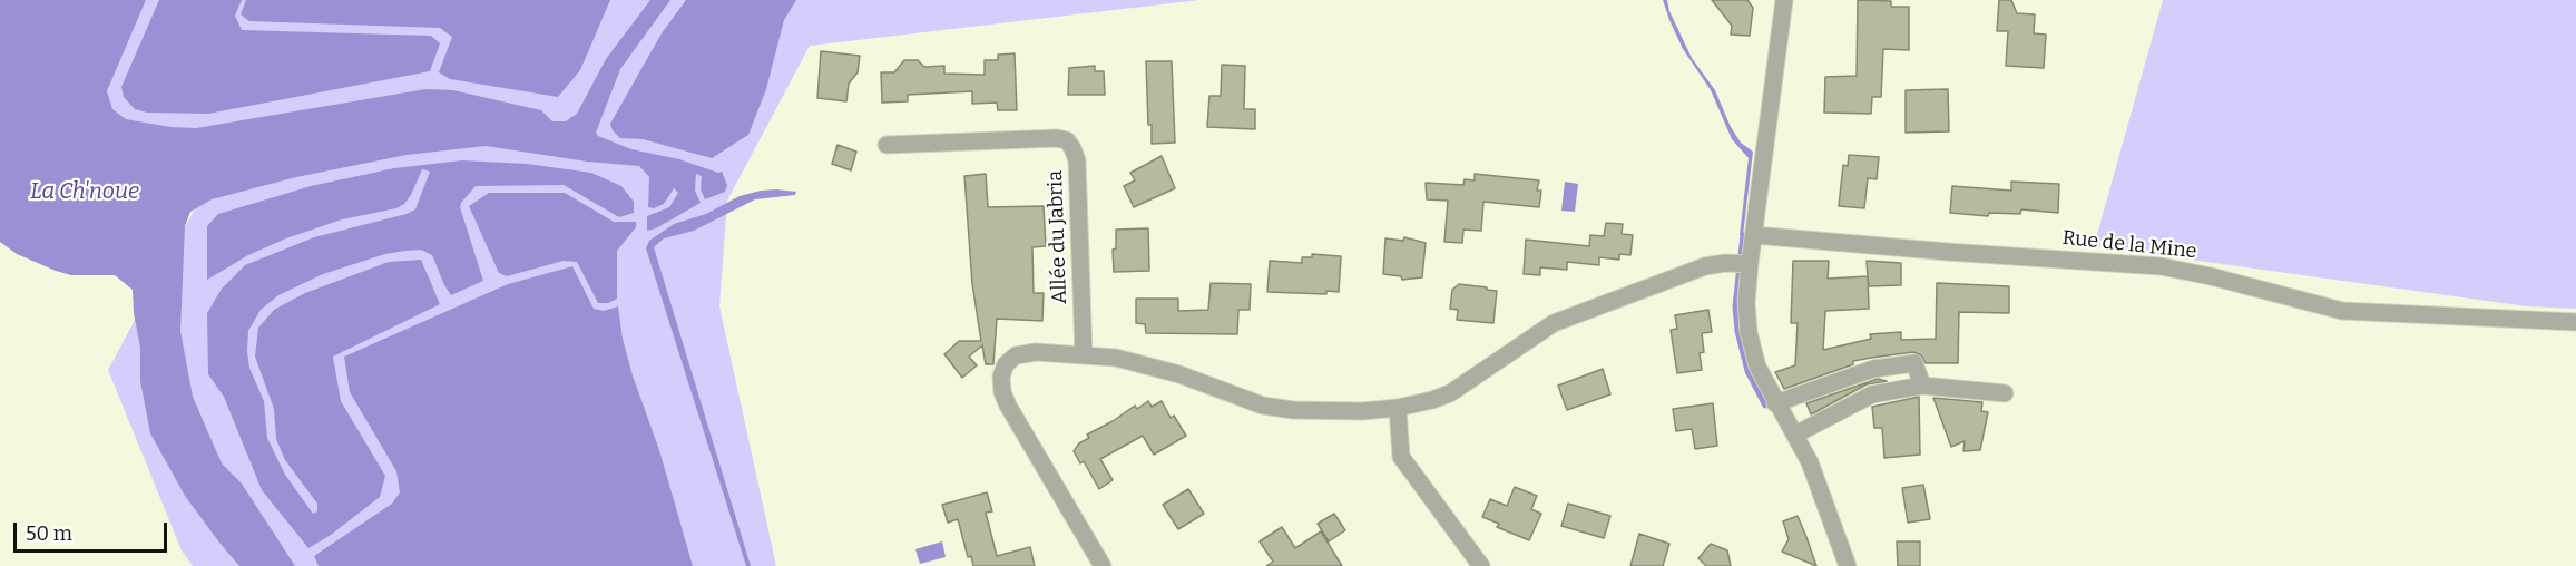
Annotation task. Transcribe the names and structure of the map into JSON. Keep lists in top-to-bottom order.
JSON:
{
  "streets": {
    "street": ["Allée du Jabria", "Rue de la Mine"]
  },
  "water": ["La Ch'noue"],
  "scale_bar": "50 m"
}
